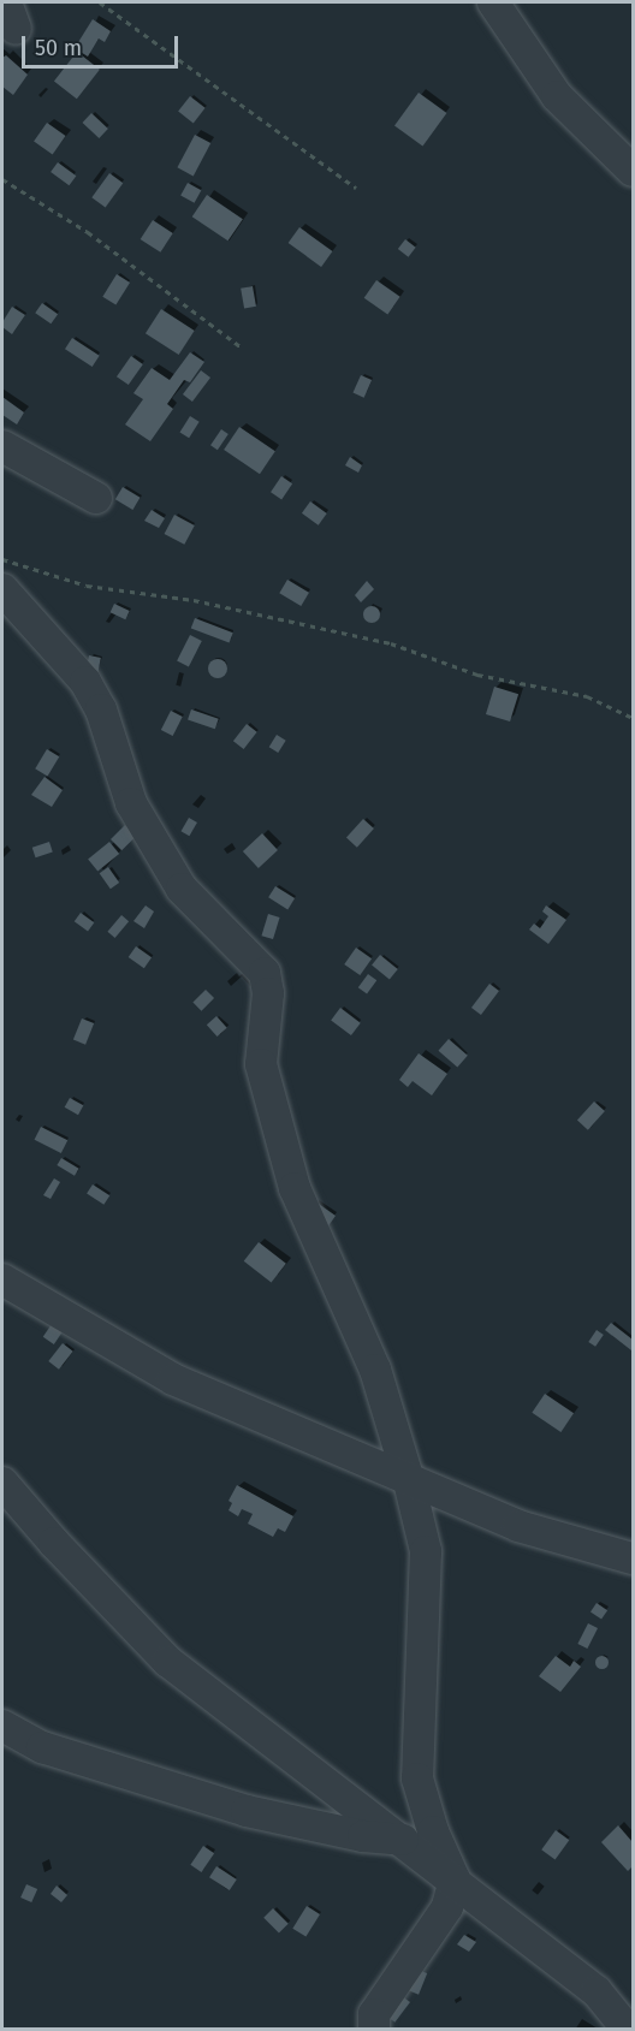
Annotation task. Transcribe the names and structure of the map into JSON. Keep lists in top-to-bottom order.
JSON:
{
  "scale_bar": "50 m"
}
